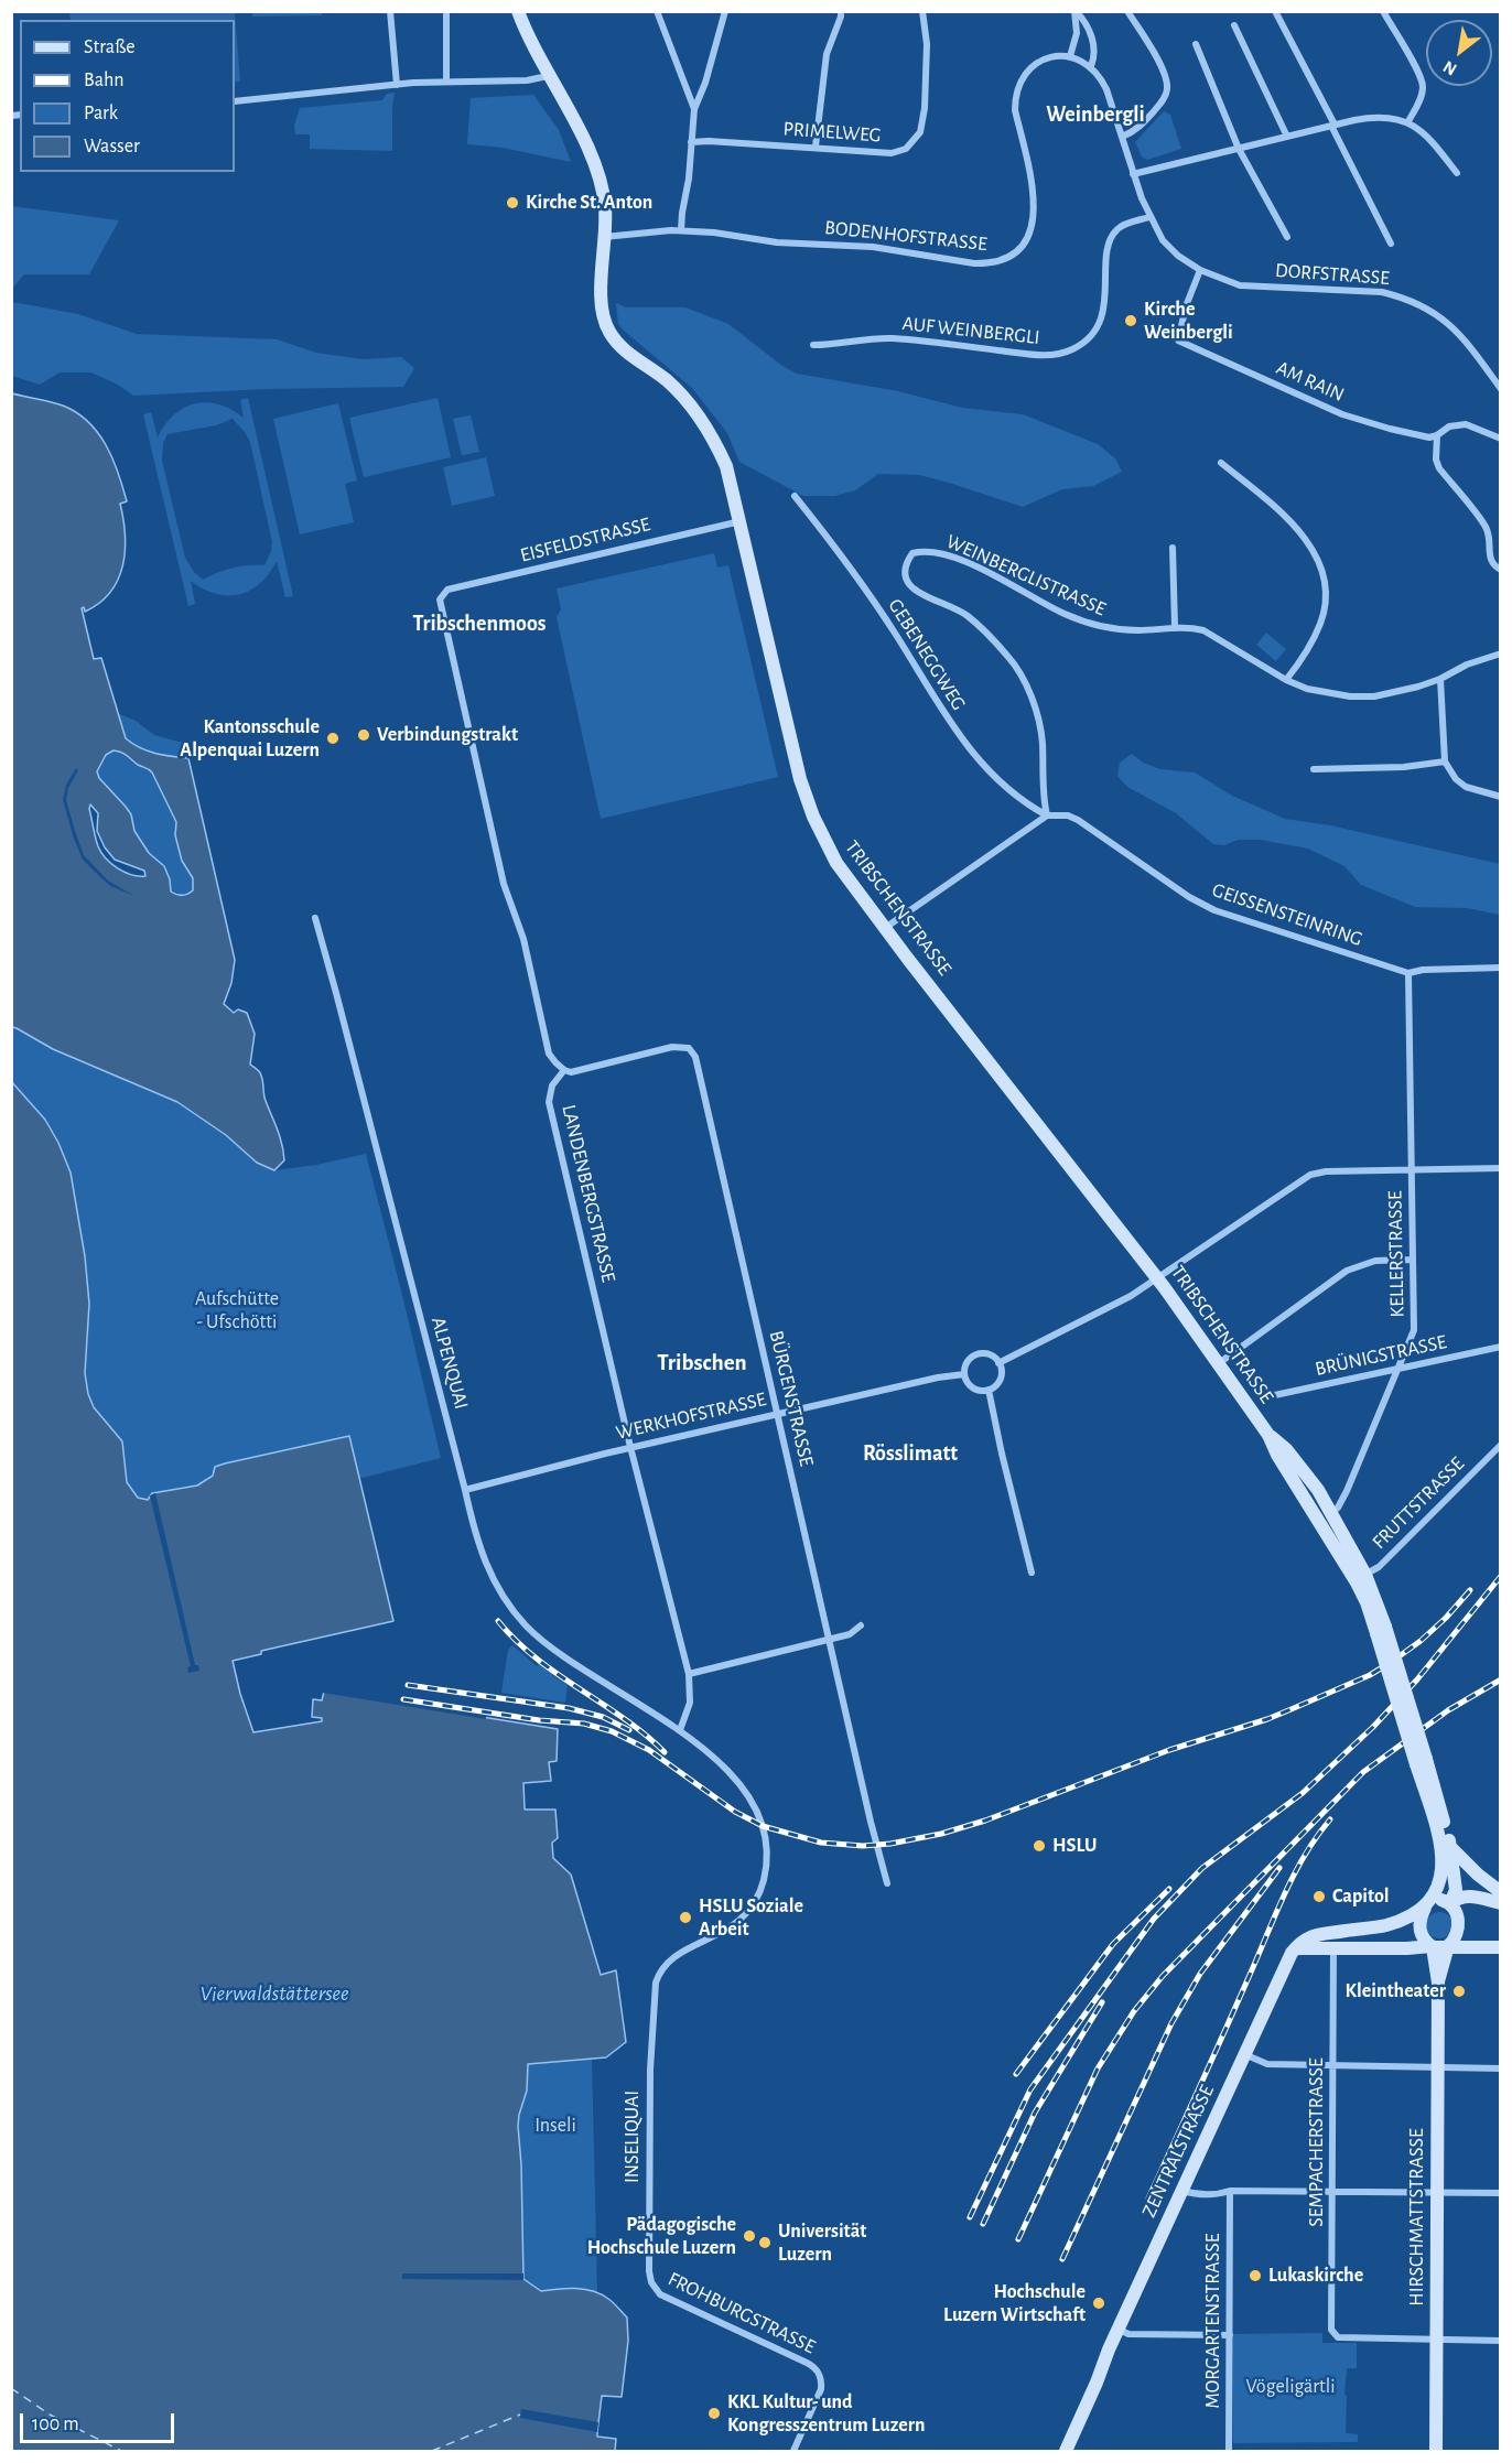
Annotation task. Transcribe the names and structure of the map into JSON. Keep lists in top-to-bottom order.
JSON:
{
  "streets": {
    "street": [
      "PRIMELWEG",
      "BODENHOFSTRASSE",
      "DORFSTRASSE",
      "AUF WEINBERGLI",
      "AM RAIN",
      "EISFELDSTRASSE",
      "WEINBERGLISTRASSE",
      "GEBENEGGWEG",
      "TRIBSCHENSTRASSE",
      "GEISSENSTEINRING",
      "LANDENBERGSTRASSE",
      "KELLERSTRASSE",
      "BRÜNIGSTRASSE",
      "ALPENQUAI",
      "BÜRGENSTRASSE",
      "WERKHOFSTRASSE",
      "FRUTTSTRASSE",
      "INSELIQUAI",
      "SEMPACHERSTRASSE",
      "ZENTRALSTRASSE",
      "HIRSCHMATTSTRASSE",
      "FROHBURGSTRASSE",
      "MORGARTENSTRASSE"
    ]
  },
  "crossings": [
    ["BODENHOFSTRASSE", "TRIBSCHENSTRASSE"],
    ["DORFSTRASSE", "AUF WEINBERGLI"],
    ["DORFSTRASSE", "AM RAIN"],
    ["EISFELDSTRASSE", "TRIBSCHENSTRASSE"],
    ["EISFELDSTRASSE", "LANDENBERGSTRASSE"],
    ["EISFELDSTRASSE", "BÜRGENSTRASSE"],
    ["WEINBERGLISTRASSE", "GEBENEGGWEG"],
    ["WEINBERGLISTRASSE", "GEISSENSTEINRING"],
    ["GEBENEGGWEG", "GEISSENSTEINRING"],
    ["TRIBSCHENSTRASSE", "KELLERSTRASSE"],
    ["TRIBSCHENSTRASSE", "FRUTTSTRASSE"],
    ["GEISSENSTEINRING", "KELLERSTRASSE"],
    ["LANDENBERGSTRASSE", "ALPENQUAI"],
    ["LANDENBERGSTRASSE", "BÜRGENSTRASSE"],
    ["LANDENBERGSTRASSE", "WERKHOFSTRASSE"],
    ["KELLERSTRASSE", "BRÜNIGSTRASSE"],
    ["ALPENQUAI", "WERKHOFSTRASSE"],
    ["ALPENQUAI", "INSELIQUAI"],
    ["BÜRGENSTRASSE", "WERKHOFSTRASSE"],
    ["INSELIQUAI", "FROHBURGSTRASSE"],
    ["SEMPACHERSTRASSE", "HIRSCHMATTSTRASSE"]
  ],
  "districts": [
    "Weinbergli",
    "Tribschenmoos",
    "Tribschen",
    "Rösslimatt"
  ],
  "water": ["Vierwaldstättersee"],
  "parks": ["Aufschütte - Ufschötti", "Inseli", "Vögeligärtli"],
  "places": [
    "Kirche St. Anton",
    "Kirche Weinbergli",
    "Verbindungstrakt",
    "Kantonsschule Alpenquai Luzern",
    "HSLU",
    "Capitol",
    "HSLU Soziale Arbeit",
    "Kleintheater",
    "Pädagogische Hochschule Luzern",
    "Universität Luzern",
    "Lukaskirche",
    "Hochschule Luzern Wirtschaft",
    "KKL Kultur- und Kongresszentrum Luzern"
  ],
  "legend": [
    "Straße",
    "Bahn",
    "Park",
    "Wasser"
  ],
  "scale_bar": "100 m",
  "north": "bottom left"
}
